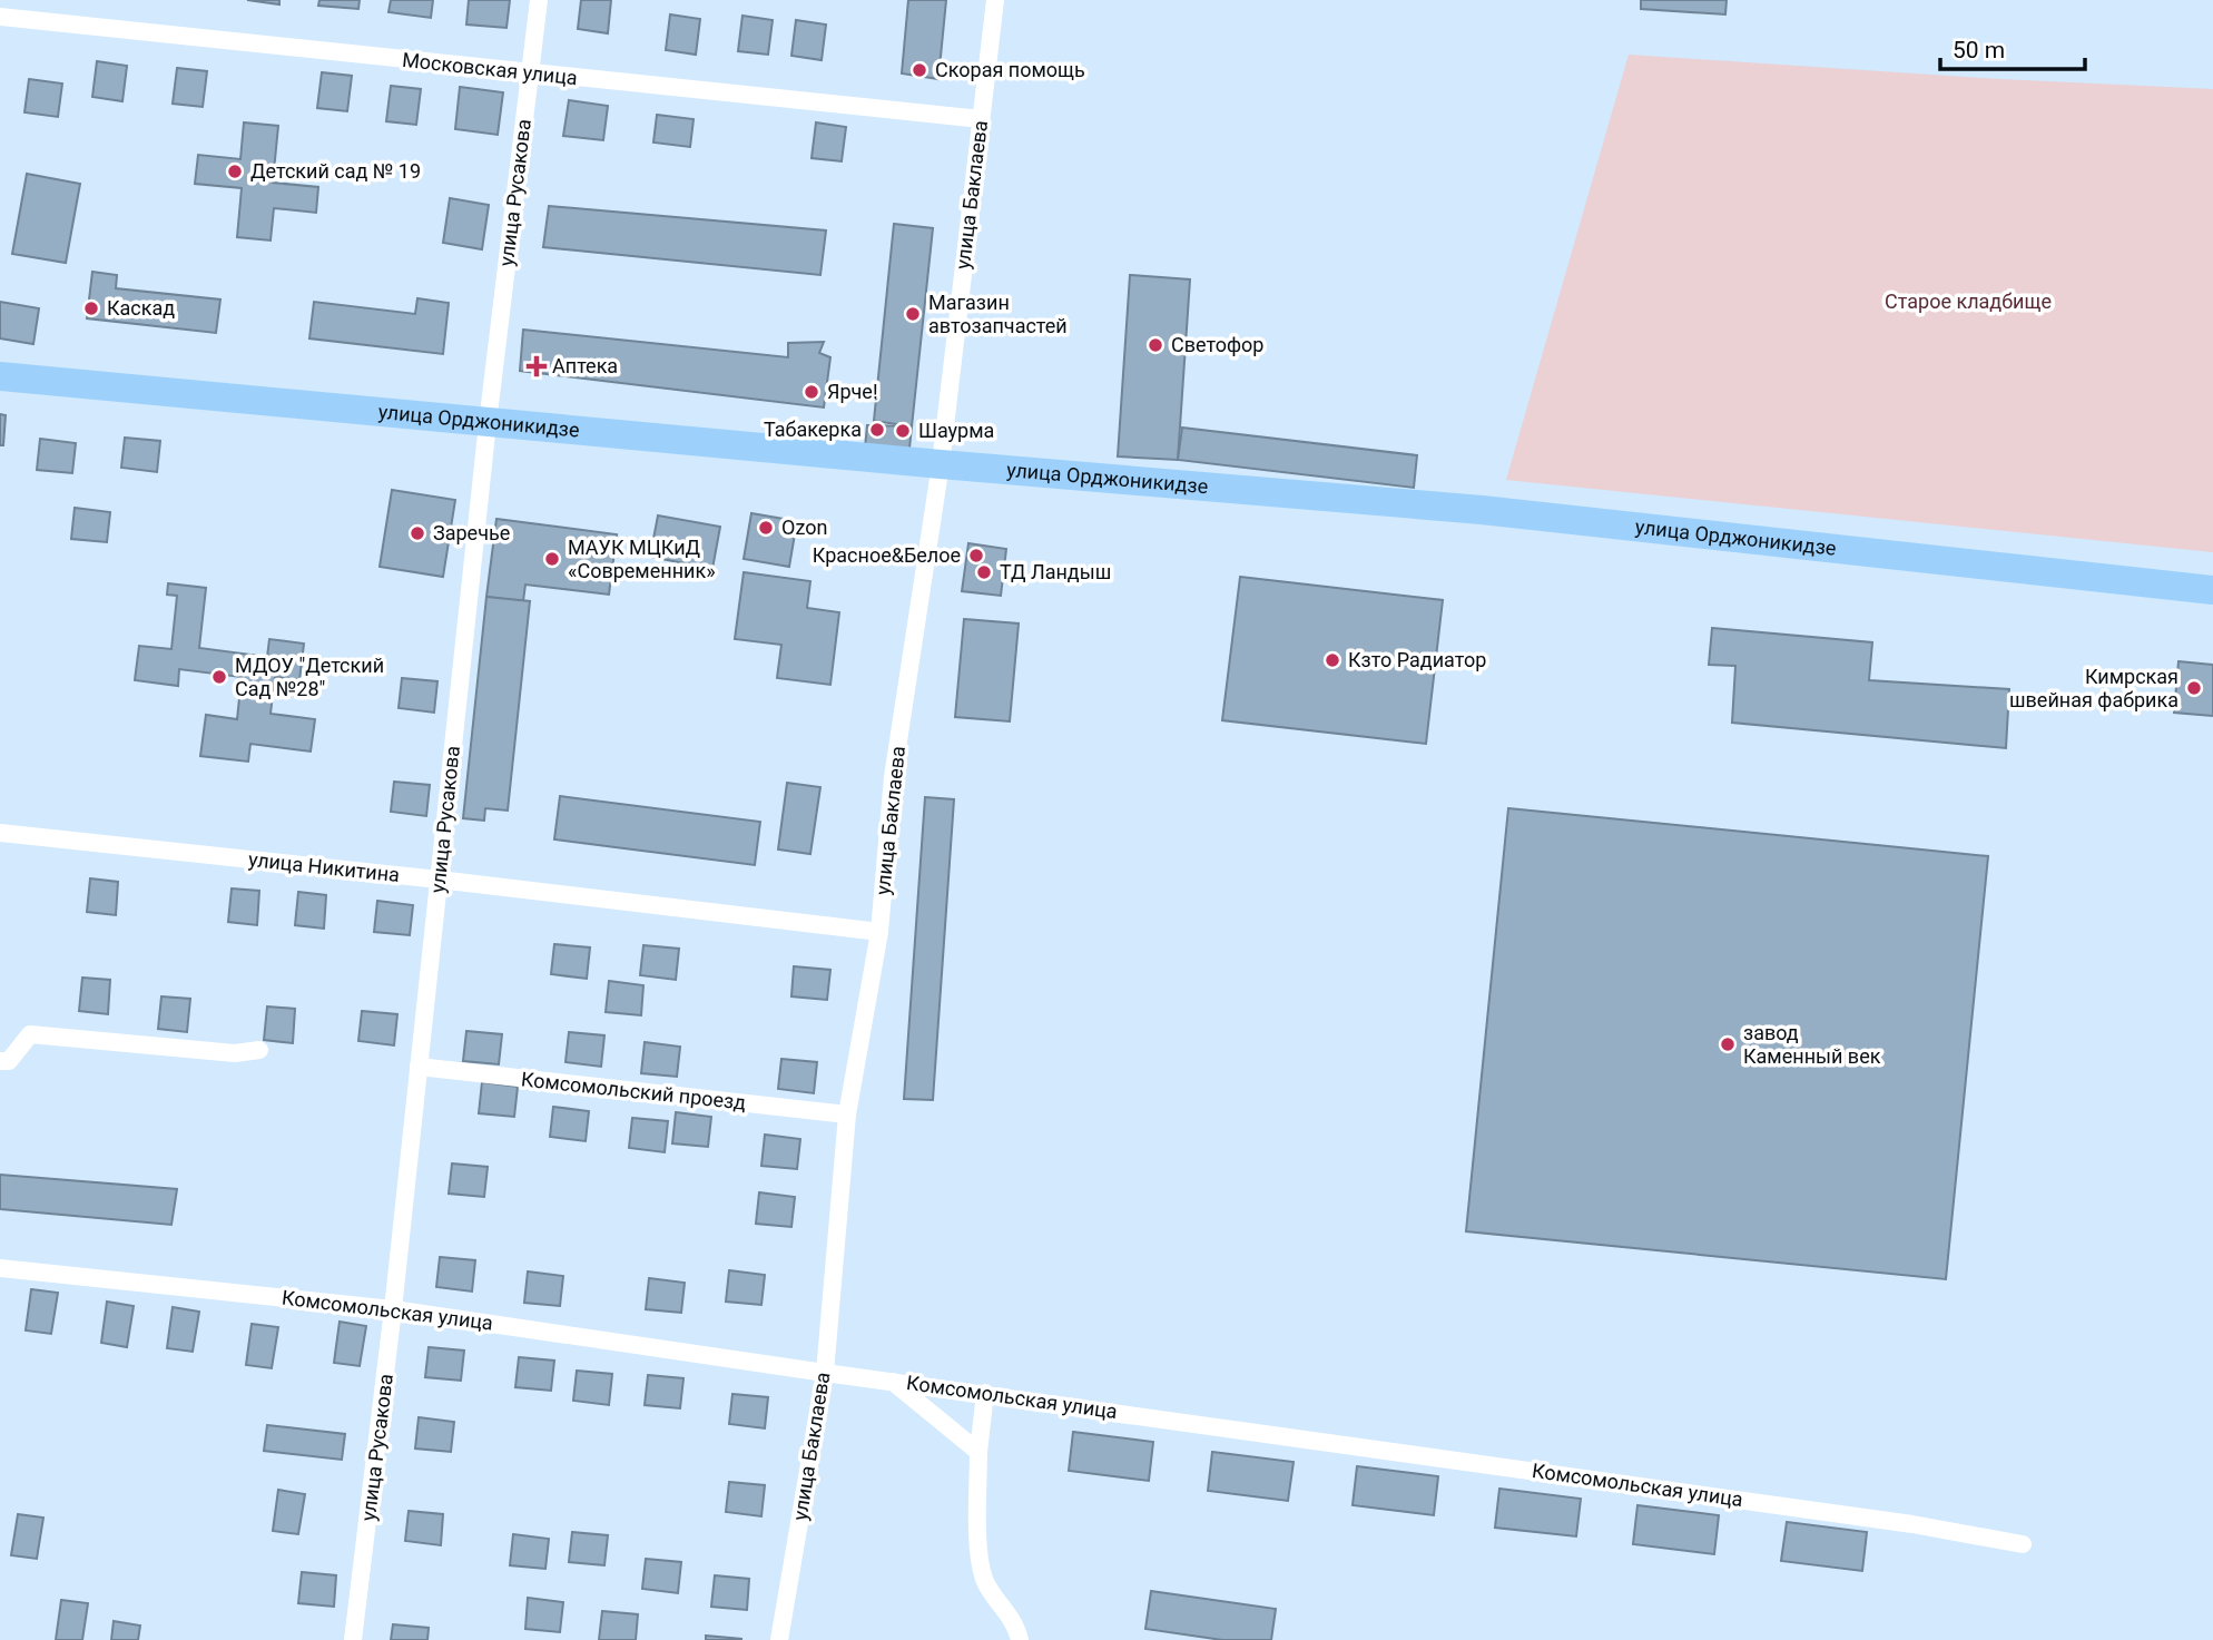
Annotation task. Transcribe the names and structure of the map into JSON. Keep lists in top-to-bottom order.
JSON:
{
  "streets": {
    "main road": ["улица Орджоникидзе"],
    "street": [
      "Московская улица",
      "улица Русакова",
      "улица Баклаева",
      "улица Никитина",
      "Комсомольский проезд",
      "Комсомольская улица"
    ]
  },
  "crossings": [
    ["Московская улица", "улица Русакова"],
    ["Московская улица", "улица Баклаева"],
    ["улица Русакова", "улица Орджоникидзе"],
    ["улица Русакова", "улица Никитина"],
    ["улица Русакова", "Комсомольский проезд"],
    ["улица Русакова", "Комсомольская улица"],
    ["улица Баклаева", "улица Орджоникидзе"],
    ["улица Баклаева", "улица Никитина"],
    ["улица Баклаева", "Комсомольский проезд"],
    ["улица Баклаева", "Комсомольская улица"]
  ],
  "parks": ["Старое кладбище"],
  "places": {
    "other": [
      "Скорая помощь",
      "Детский сад № 19",
      "Каскад",
      "Магазин автозапчастей",
      "Светофор",
      "Ярче!",
      "Табакерка",
      "Шаурма",
      "Ozon",
      "Заречье",
      "Красное&Белое",
      "МАУК МЦКиД «Современник»",
      "ТД Ландыш",
      "Кзто Радиатор",
      "МДОУ \"Детский Сад №28\"",
      "Кимрская швейная фабрика",
      "завод Каменный век"
    ],
    "health": ["Аптека"]
  },
  "scale_bar": "50 m"
}
